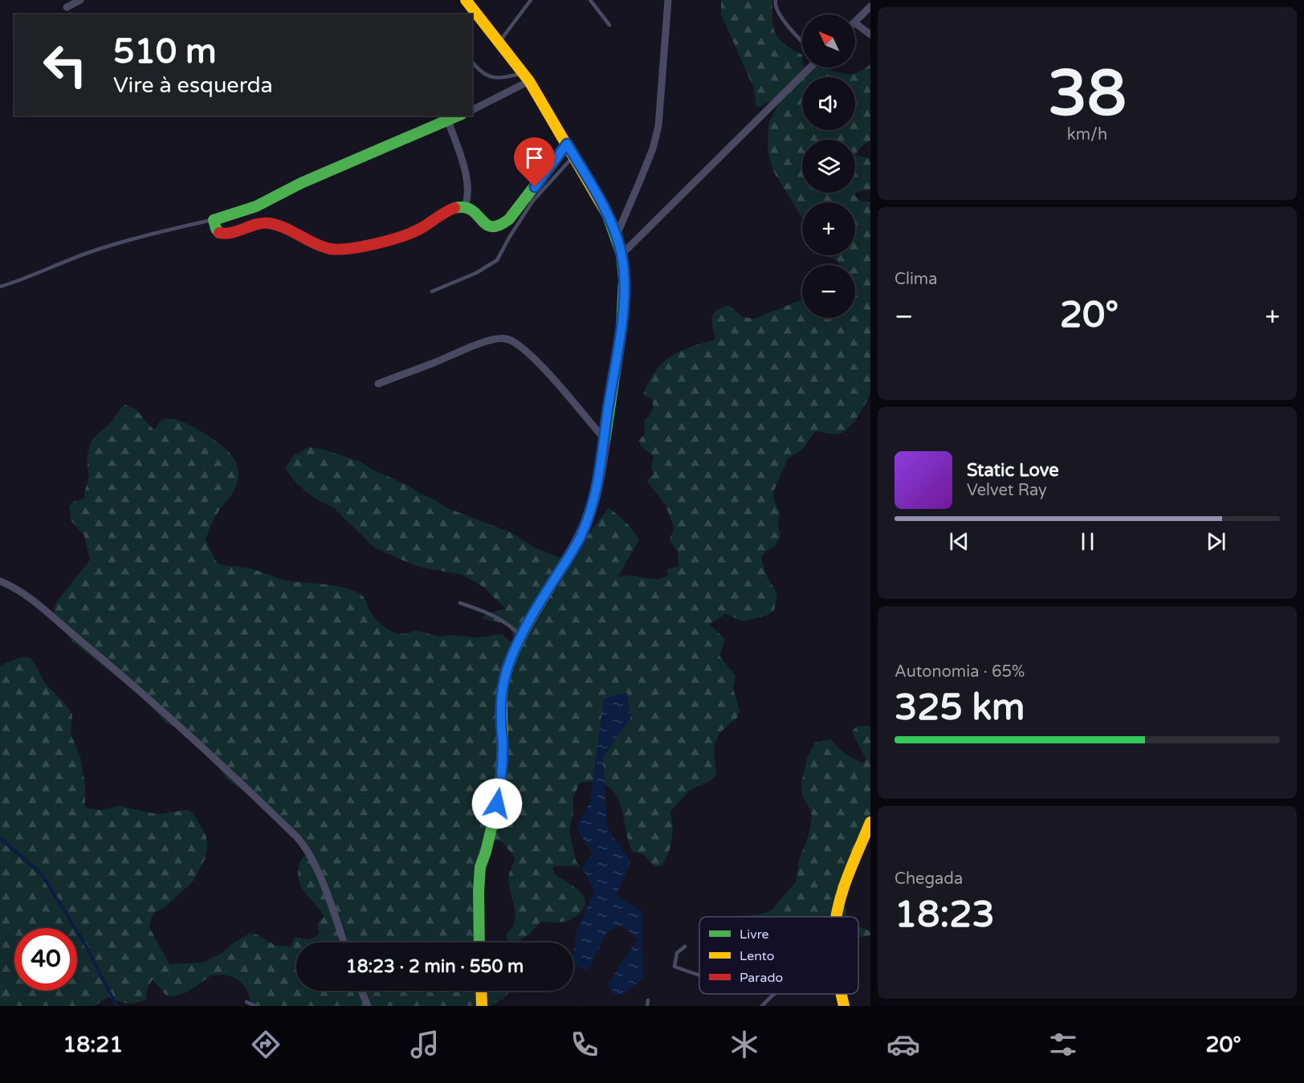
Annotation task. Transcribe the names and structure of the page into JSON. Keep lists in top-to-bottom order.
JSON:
{
  "legend": ["Livre", "Lento", "Parado"],
  "north": "top left",
  "page": {
    "tile": [
      ["38", "km/h"],
      "Clima",
      ["Autonomia · 65%", "325 km"],
      ["Chegada", "18:23"]
    ],
    "map_buttons": ["+", "−"],
    "turn": ["510 m", "Vire à esquerda"],
    "heat": ["−", "20°", "+"],
    "song": ["Static Love", "Velvet Ray"],
    "limit": "40",
    "trip": "18:23 · 2 min · 550 m",
    "tabs": ["18:21", "20°"]
  }
}
